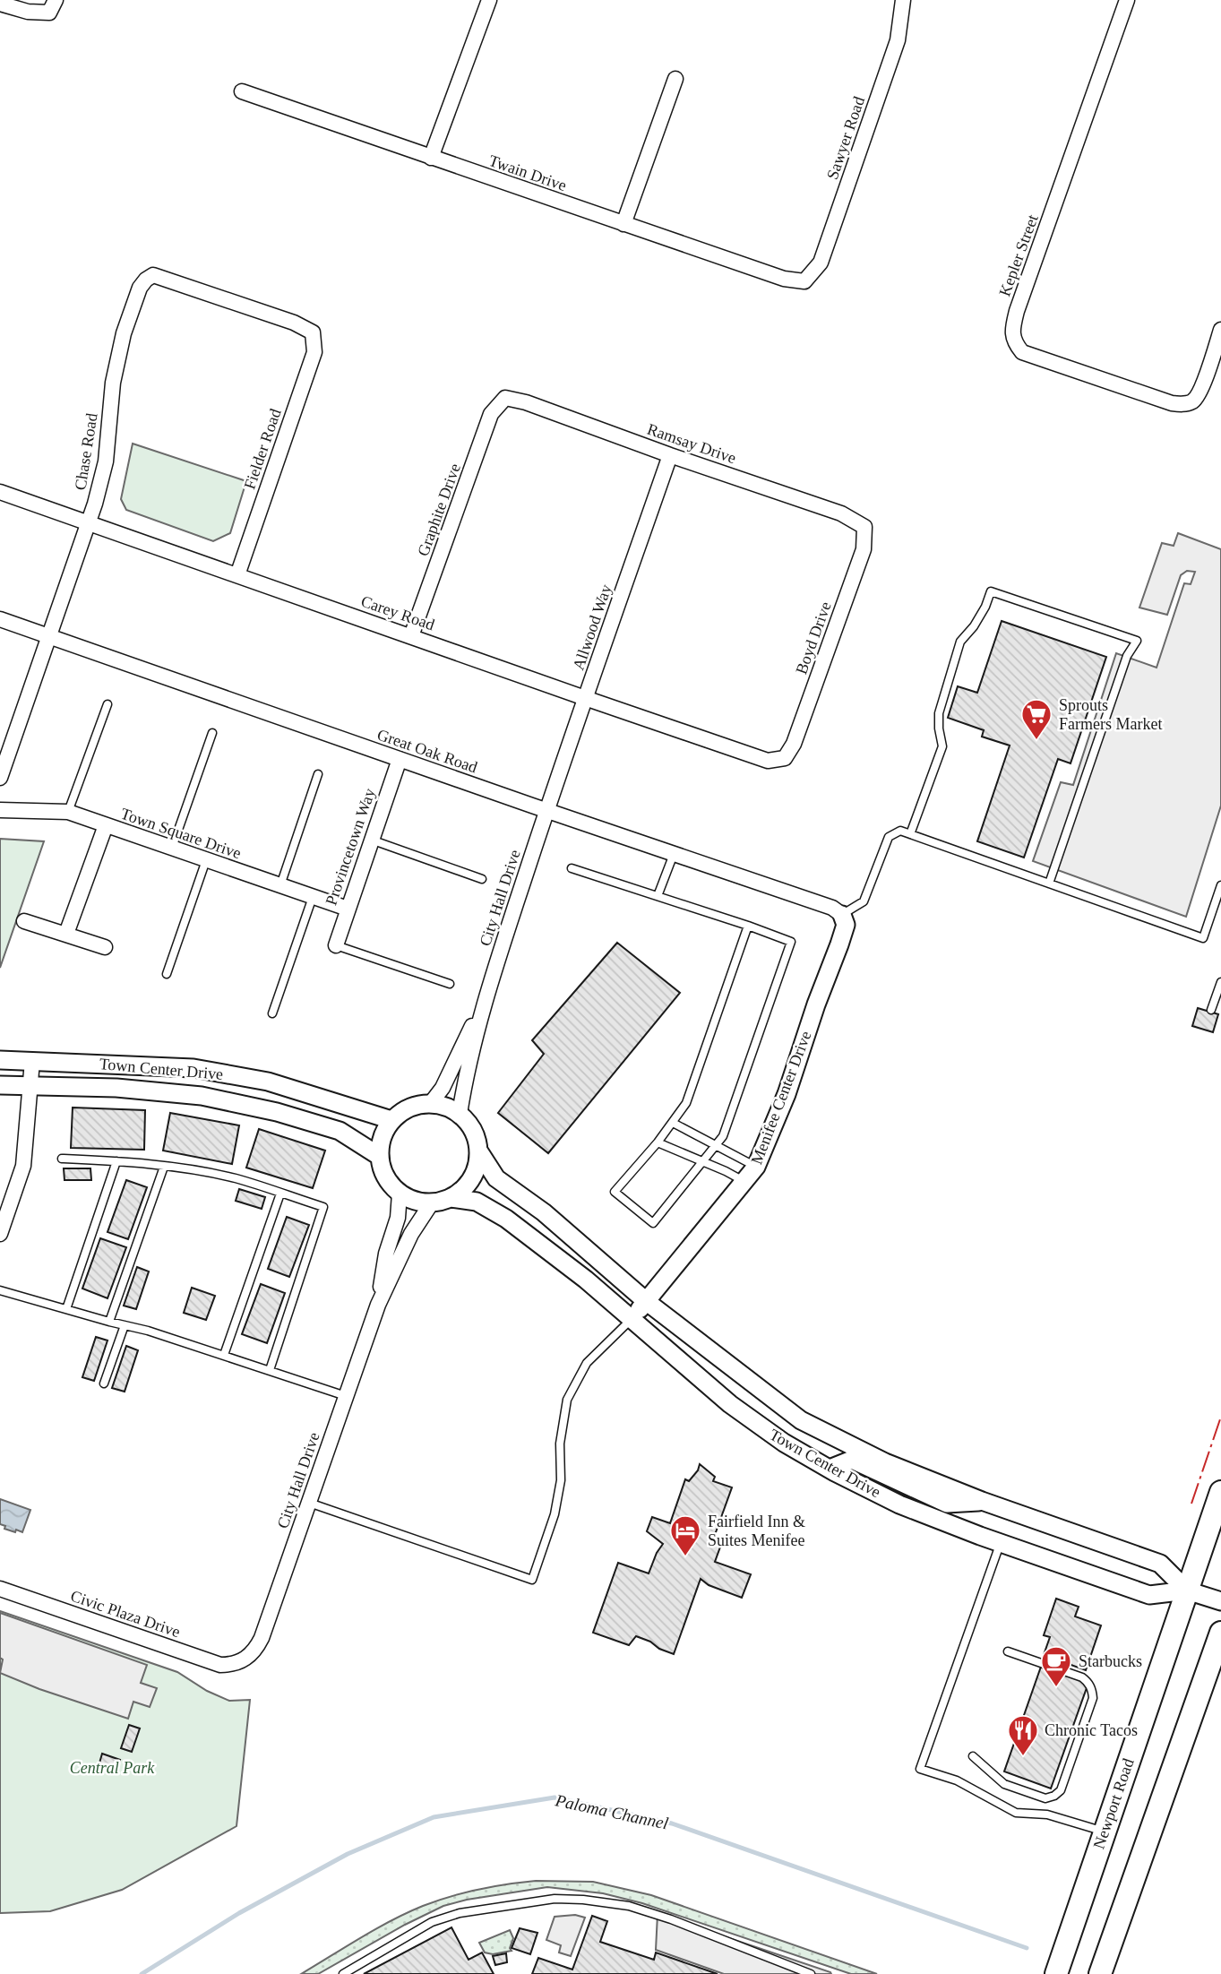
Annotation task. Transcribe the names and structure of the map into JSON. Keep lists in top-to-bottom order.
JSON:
{
  "streets": {
    "main road": ["Newport Road"],
    "street": [
      "Sawyer Road",
      "Twain Drive",
      "Kepler Street",
      "Ramsay Drive",
      "Fielder Road",
      "Chase Road",
      "Graphite Drive",
      "Carey Road",
      "Allwood Way",
      "Boyd Drive",
      "Great Oak Road",
      "Town Square Drive",
      "Provincetown Way",
      "City Hall Drive",
      "Town Center Drive",
      "Menifee Center Drive",
      "Civic Plaza Drive"
    ]
  },
  "crossings": [
    ["Sawyer Road", "Twain Drive"],
    ["Ramsay Drive", "Graphite Drive"],
    ["Ramsay Drive", "Allwood Way"],
    ["Ramsay Drive", "Boyd Drive"],
    ["Fielder Road", "Chase Road"],
    ["Fielder Road", "Carey Road"],
    ["Chase Road", "Carey Road"],
    ["Chase Road", "Great Oak Road"],
    ["Graphite Drive", "Carey Road"],
    ["Carey Road", "Allwood Way"],
    ["Carey Road", "Boyd Drive"],
    ["Allwood Way", "Great Oak Road"],
    ["Allwood Way", "City Hall Drive"],
    ["Great Oak Road", "Provincetown Way"],
    ["Great Oak Road", "City Hall Drive"],
    ["Great Oak Road", "Menifee Center Drive"],
    ["Town Square Drive", "Provincetown Way"],
    ["City Hall Drive", "Town Center Drive"],
    ["City Hall Drive", "Civic Plaza Drive"],
    ["Town Center Drive", "Menifee Center Drive"],
    ["Town Center Drive", "Newport Road"]
  ],
  "water": ["Paloma Channel"],
  "parks": ["Central Park"],
  "places": {
    "supermarket": ["Sprouts Farmers Market"],
    "hotel": ["Fairfield Inn & Suites Menifee"],
    "cafe": ["Starbucks"],
    "restaurant": ["Chronic Tacos"]
  }
}
